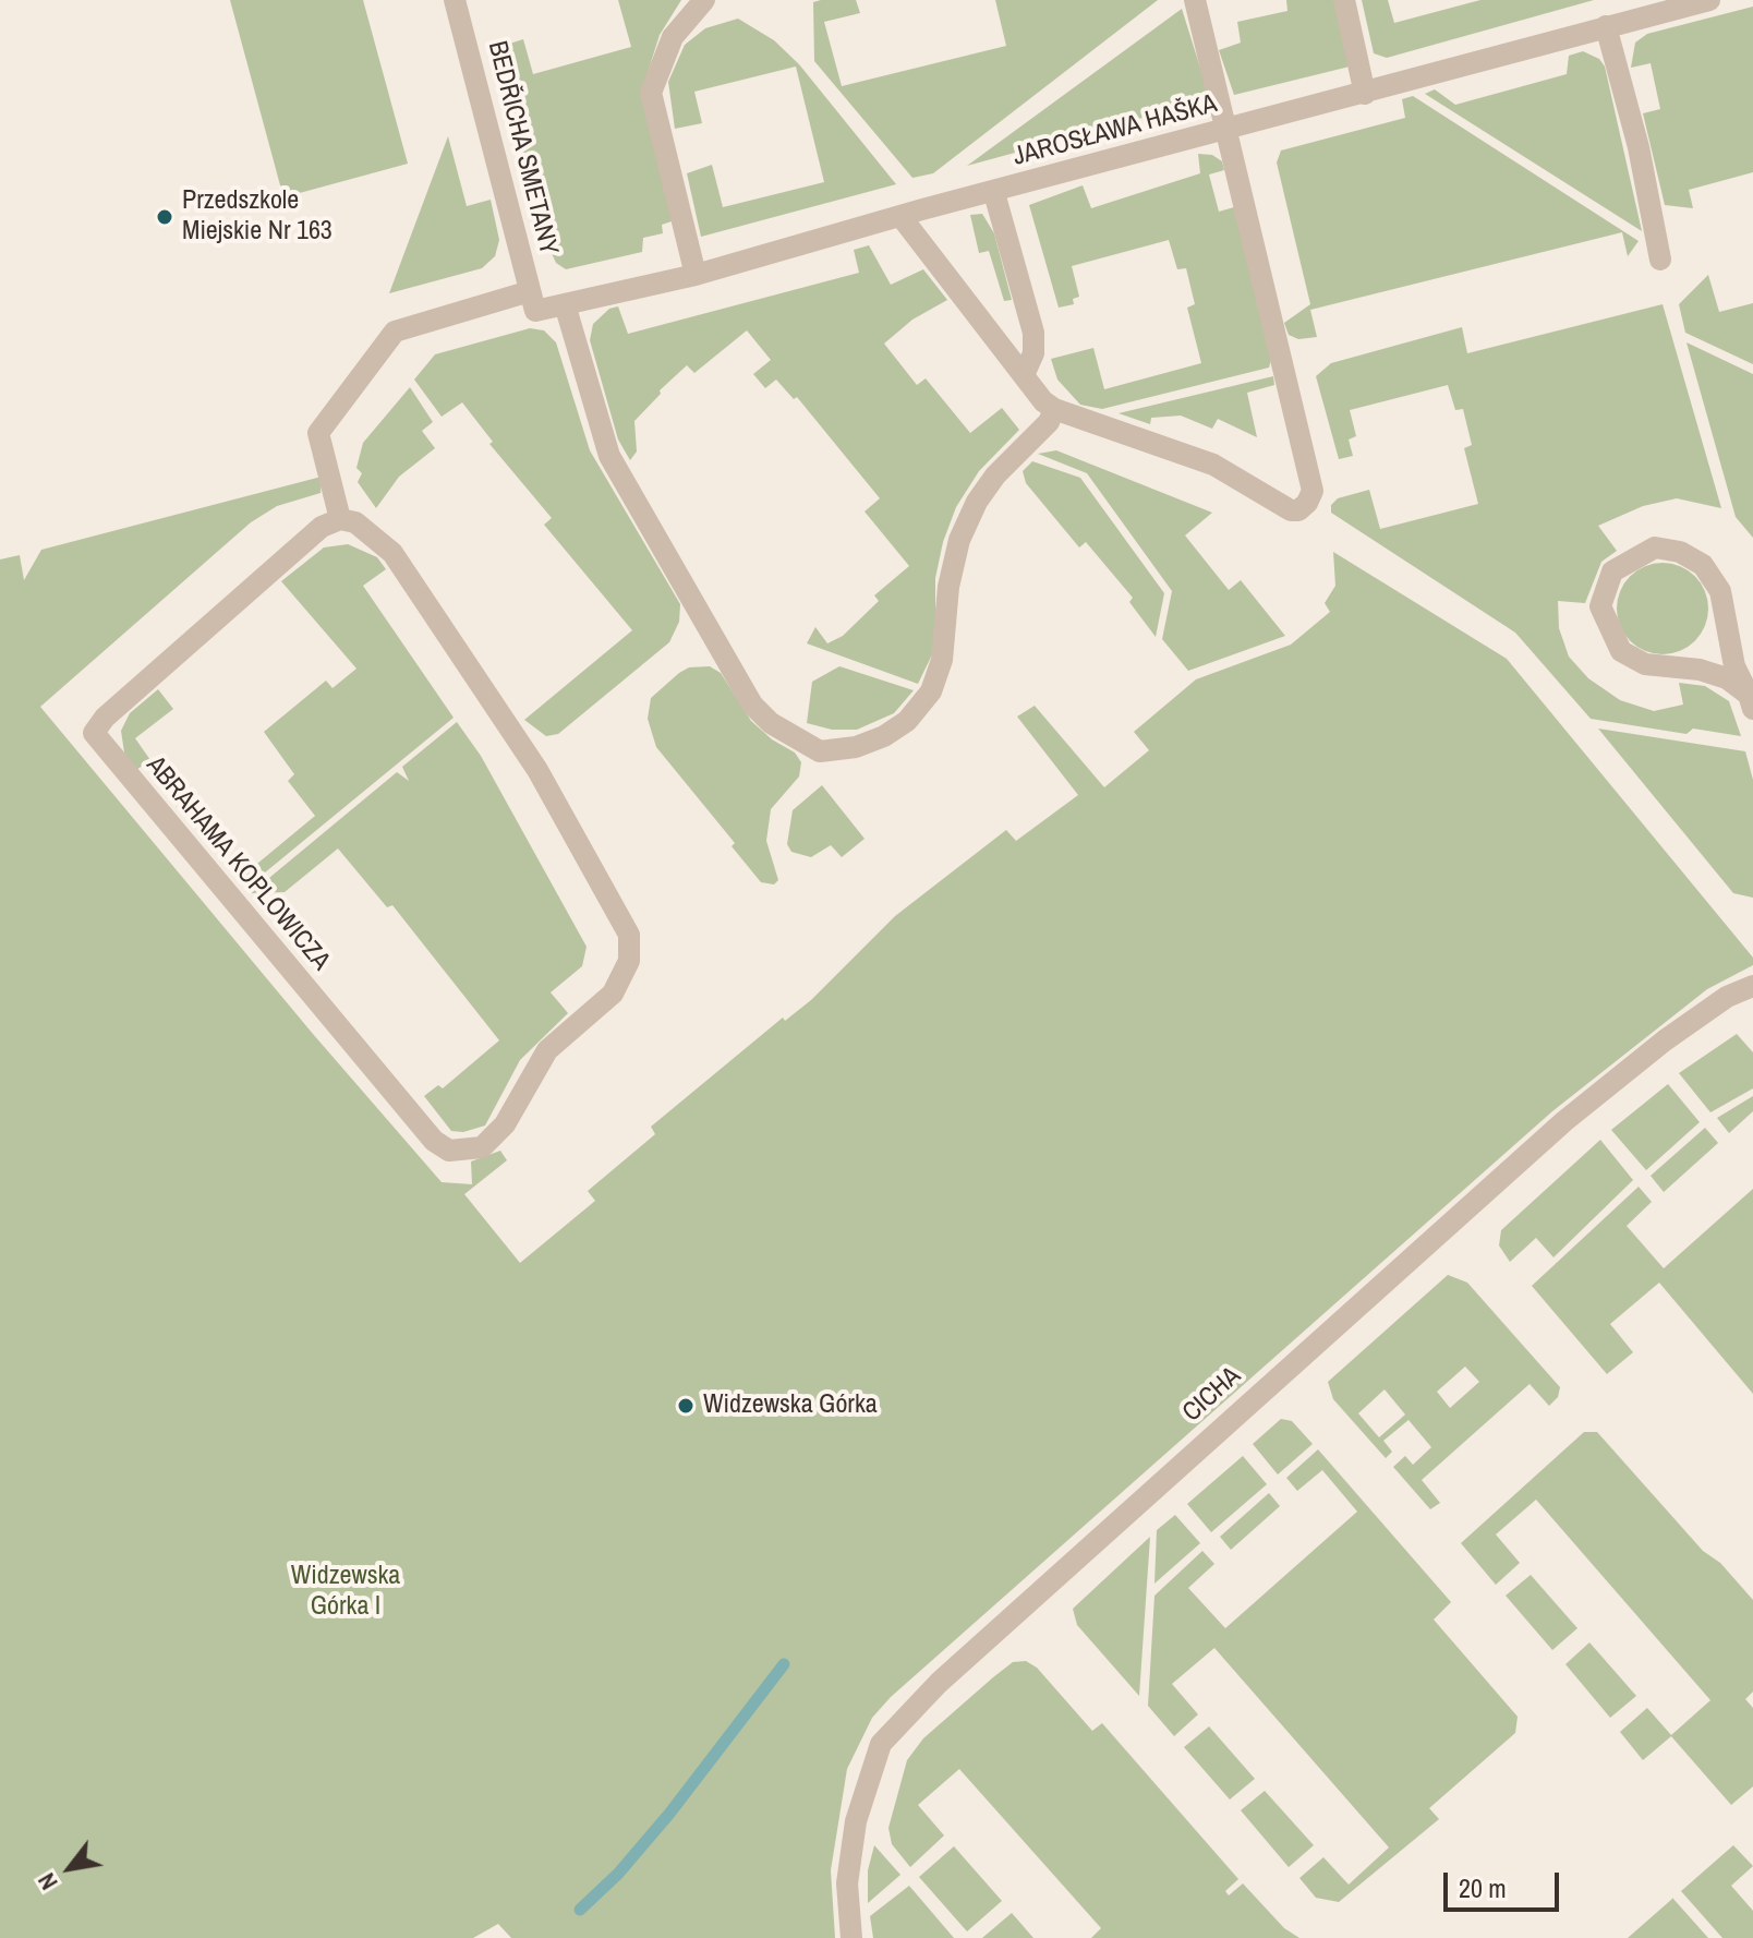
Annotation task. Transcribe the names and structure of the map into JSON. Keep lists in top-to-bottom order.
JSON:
{
  "streets": {
    "street": [
      "JAROSŁAWA HAŠKA",
      "BEDŘICHA SMETANY",
      "ABRAHAMA KOPLOWICZA",
      "CICHA"
    ]
  },
  "crossings": [
    ["JAROSŁAWA HAŠKA", "BEDŘICHA SMETANY"],
    ["JAROSŁAWA HAŠKA", "ABRAHAMA KOPLOWICZA"]
  ],
  "parks": ["Widzewska Górka I"],
  "places": ["Przedszkole Miejskie Nr 163", "Widzewska Górka"],
  "scale_bar": "20 m",
  "north": "bottom left"
}
